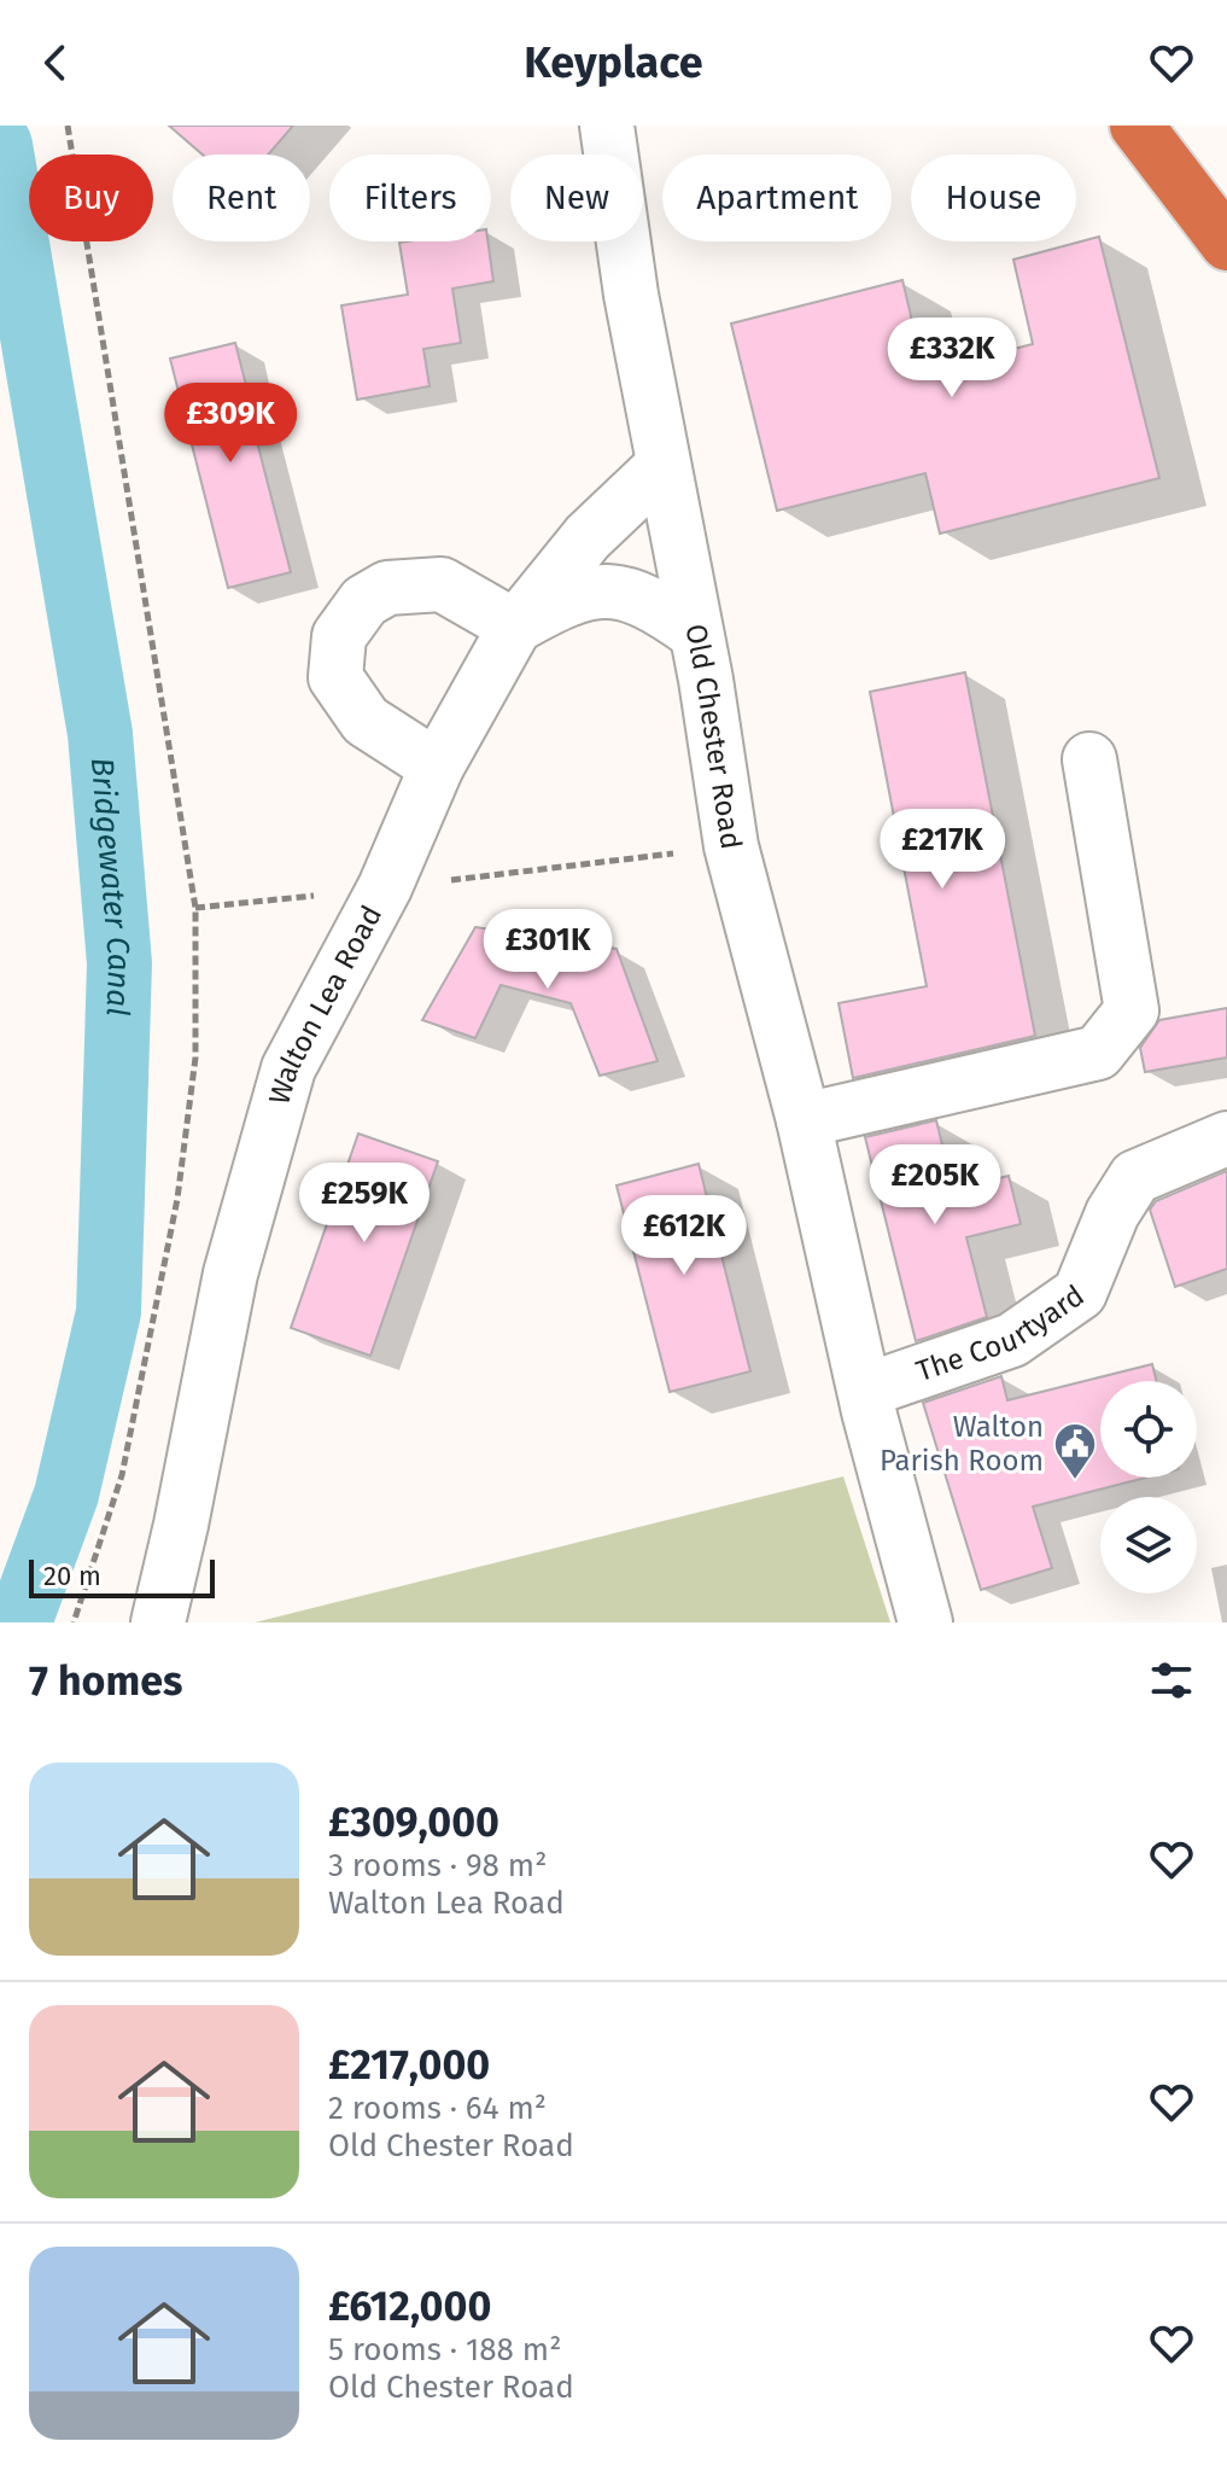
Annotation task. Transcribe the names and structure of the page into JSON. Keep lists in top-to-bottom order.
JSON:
{
  "streets": {
    "street": ["Old Chester Road", "Walton Lea Road", "The Courtyard"]
  },
  "crossings": [
    ["Old Chester Road", "Walton Lea Road"],
    ["Old Chester Road", "The Courtyard"]
  ],
  "water": ["Bridgewater Canal"],
  "places": {
    "public building": ["Walton Parish Room"]
  },
  "scale_bar": "20 m",
  "page": {
    "header": "Keyplace",
    "chip": [
      "Buy",
      "Rent",
      "Filters",
      "New",
      "Apartment",
      "House"
    ],
    "price": [
      "£332K",
      "£309K",
      "£217K",
      "£301K",
      "£205K",
      "£259K",
      "£612K"
    ],
    "scale": "20 m",
    "heading": "7 homes",
    "list": [
      {
        "name": "£309,000",
        "note": "3 rooms · 98 m² · Walton Lea Road"
      },
      {
        "name": "£217,000",
        "note": "2 rooms · 64 m² · Old Chester Road"
      },
      {
        "name": "£612,000",
        "note": "5 rooms · 188 m² · Old Chester Road"
      }
    ]
  }
}
